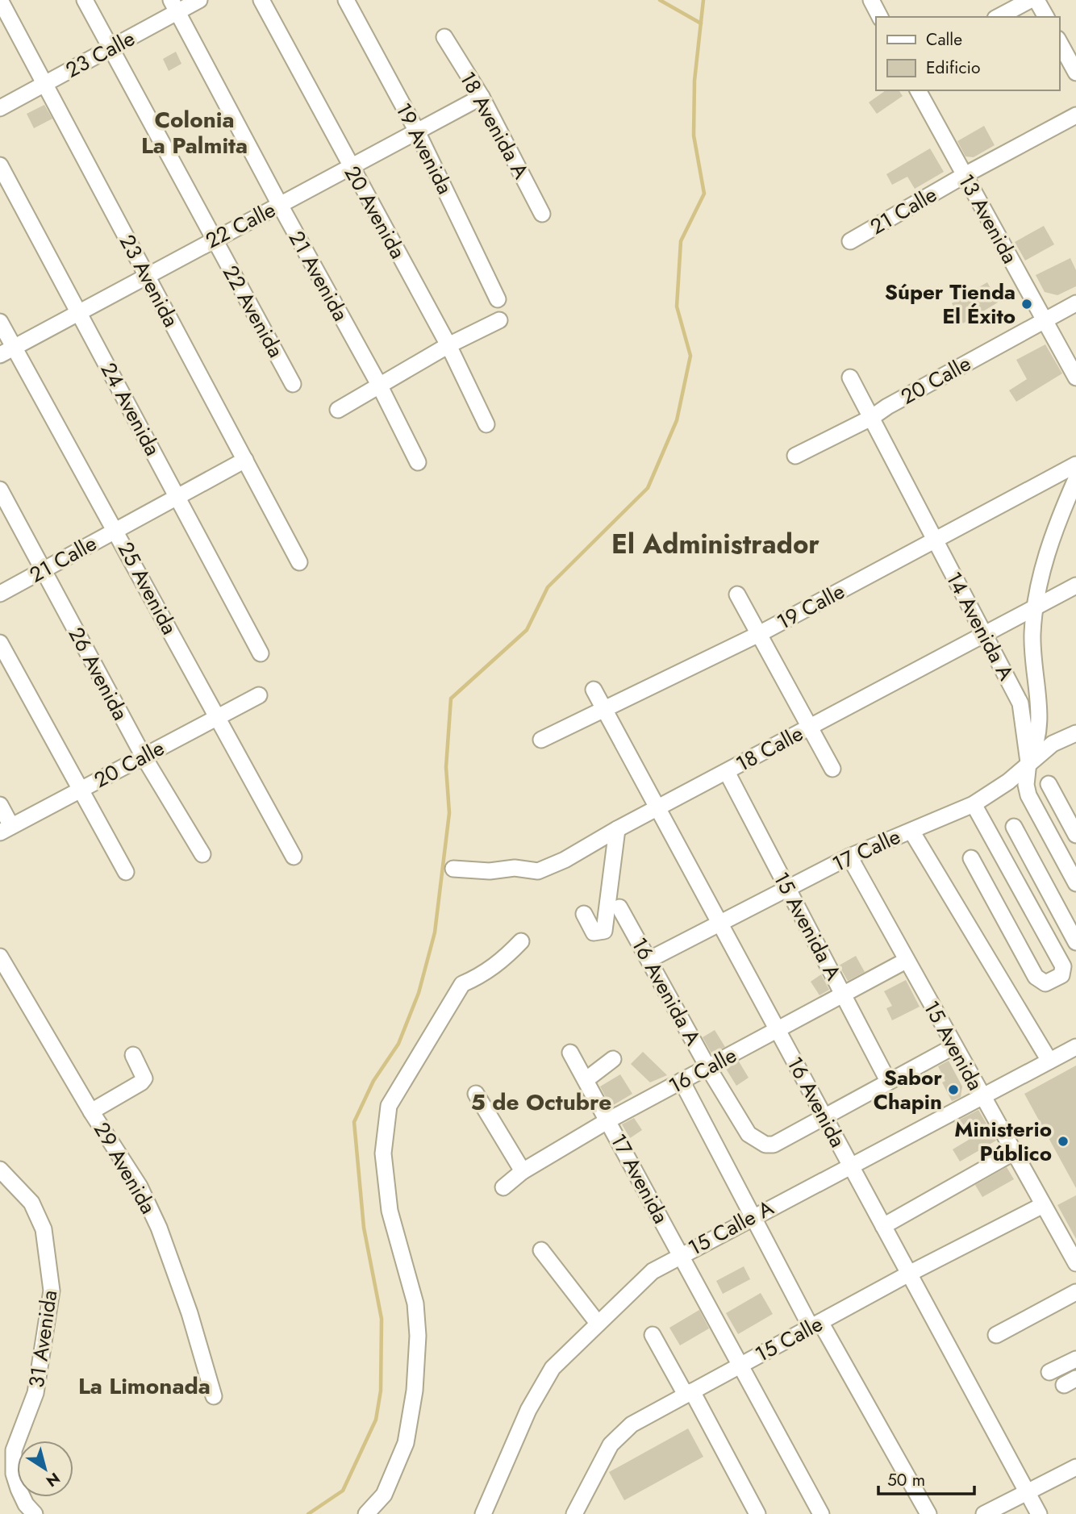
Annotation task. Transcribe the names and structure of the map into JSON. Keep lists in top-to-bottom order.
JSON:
{
  "streets": {
    "street": [
      "23 Calle",
      "18 Avenida A",
      "19 Avenida",
      "21 Calle",
      "20 Avenida",
      "13 Avenida",
      "22 Calle",
      "21 Avenida",
      "23 Avenida",
      "22 Avenida",
      "20 Calle",
      "24 Avenida",
      "25 Avenida",
      "19 Calle",
      "14 Avenida A",
      "26 Avenida",
      "18 Calle",
      "17 Calle",
      "15 Avenida A",
      "16 Avenida A",
      "15 Avenida",
      "16 Calle",
      "16 Avenida",
      "29 Avenida",
      "17 Avenida",
      "15 Calle A",
      "31 Avenida",
      "15 Calle"
    ]
  },
  "crossings": [
    ["23 Calle", "21 Avenida"],
    ["23 Calle", "23 Avenida"],
    ["23 Calle", "22 Avenida"],
    ["18 Avenida A", "22 Calle"],
    ["19 Avenida", "22 Calle"],
    ["21 Calle", "13 Avenida"],
    ["21 Calle", "23 Avenida"],
    ["21 Calle", "24 Avenida"],
    ["21 Calle", "25 Avenida"],
    ["21 Calle", "26 Avenida"],
    ["20 Avenida", "22 Calle"],
    ["13 Avenida", "20 Calle"],
    ["22 Calle", "21 Avenida"],
    ["22 Calle", "23 Avenida"],
    ["22 Calle", "22 Avenida"],
    ["22 Calle", "24 Avenida"],
    ["22 Calle", "25 Avenida"],
    ["20 Calle", "25 Avenida"],
    ["20 Calle", "14 Avenida A"],
    ["20 Calle", "26 Avenida"],
    ["19 Calle", "14 Avenida A"],
    ["19 Calle", "16 Avenida"],
    ["14 Avenida A", "18 Calle"],
    ["14 Avenida A", "17 Calle"],
    ["18 Calle", "15 Avenida A"],
    ["18 Calle", "16 Avenida A"],
    ["18 Calle", "16 Avenida"],
    ["17 Calle", "15 Avenida A"],
    ["17 Calle", "16 Avenida A"],
    ["17 Calle", "15 Avenida"],
    ["17 Calle", "16 Avenida"],
    ["15 Avenida A", "16 Calle"],
    ["16 Avenida A", "16 Calle"],
    ["16 Avenida A", "16 Avenida"],
    ["15 Avenida", "16 Calle"],
    ["15 Avenida", "15 Calle A"],
    ["15 Avenida", "15 Calle"],
    ["16 Calle", "16 Avenida"],
    ["16 Calle", "17 Avenida"],
    ["16 Avenida", "15 Calle A"],
    ["16 Avenida", "15 Calle"],
    ["17 Avenida", "15 Calle A"],
    ["17 Avenida", "15 Calle"]
  ],
  "districts": [
    "Colonia La Palmita",
    "El Administrador",
    "5 de Octubre",
    "La Limonada"
  ],
  "places": ["Súper Tienda El Éxito", "Sabor Chapin", "Ministerio Público"],
  "legend": ["Calle", "Edificio"],
  "scale_bar": "50 m",
  "north": "bottom right"
}
